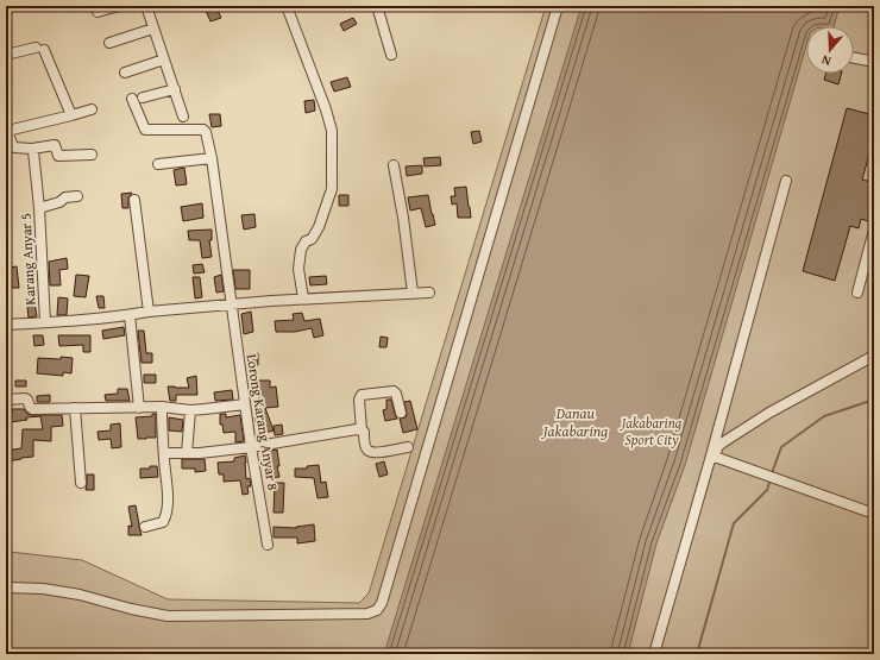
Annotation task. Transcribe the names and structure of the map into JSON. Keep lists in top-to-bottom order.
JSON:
{
  "streets": {
    "street": ["Karang Anyar 5", "Lorong Karang Anyar 8"]
  },
  "water": ["Danau Jakabaring"],
  "parks": ["Jakabaring Sport City"],
  "north": "bottom"
}
